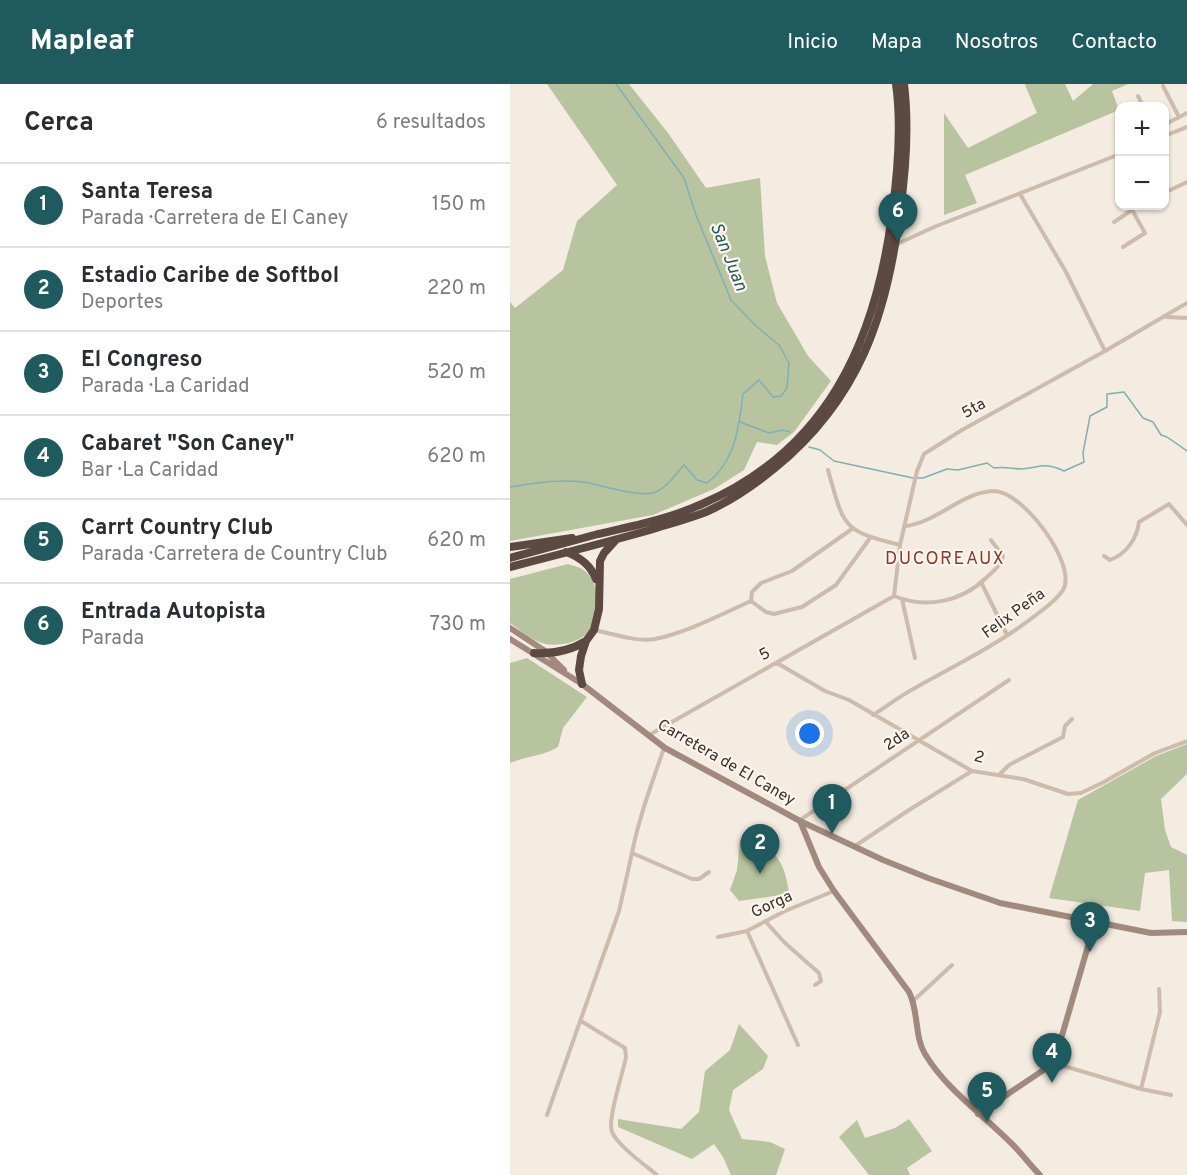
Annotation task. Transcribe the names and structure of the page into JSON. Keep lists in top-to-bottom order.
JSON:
{
  "streets": {
    "main road": ["Carretera de El Caney"],
    "street": [
      "5ta",
      "Felix Peña",
      "5",
      "2da",
      "2",
      "Gorga"
    ]
  },
  "crossings": [
    ["5ta", "Felix Peña"],
    ["5ta", "5"],
    ["Felix Peña", "2"],
    ["5", "2"],
    ["5", "Carretera de El Caney"],
    ["2da", "2"],
    ["2da", "Carretera de El Caney"]
  ],
  "districts": ["DUCOREAUX"],
  "water": ["San Juan"],
  "page": {
    "header": "Mapleaf",
    "nav": [
      "Inicio",
      "Mapa",
      "Nosotros",
      "Contacto"
    ],
    "heading": ["Cerca", "6 resultados"],
    "map_buttons": ["+", "−"],
    "list": [
      {
        "mark": "1",
        "name": "Santa Teresa",
        "note": "Parada · Carretera de El Caney",
        "value": "150 m"
      },
      {
        "mark": "2",
        "name": "Estadio Caribe de Softbol",
        "note": "Deportes",
        "value": "220 m"
      },
      {
        "mark": "3",
        "name": "El Congreso",
        "note": "Parada · La Caridad",
        "value": "520 m"
      },
      {
        "mark": "4",
        "name": "Cabaret \"Son Caney\"",
        "note": "Bar · La Caridad",
        "value": "620 m"
      },
      {
        "mark": "5",
        "name": "Carrt Country Club",
        "note": "Parada · Carretera de Country Club",
        "value": "620 m"
      },
      {
        "mark": "6",
        "name": "Entrada Autopista",
        "note": "Parada",
        "value": "730 m"
      }
    ],
    "pins": [
      "6",
      "1",
      "2",
      "3",
      "4",
      "5"
    ]
  }
}
